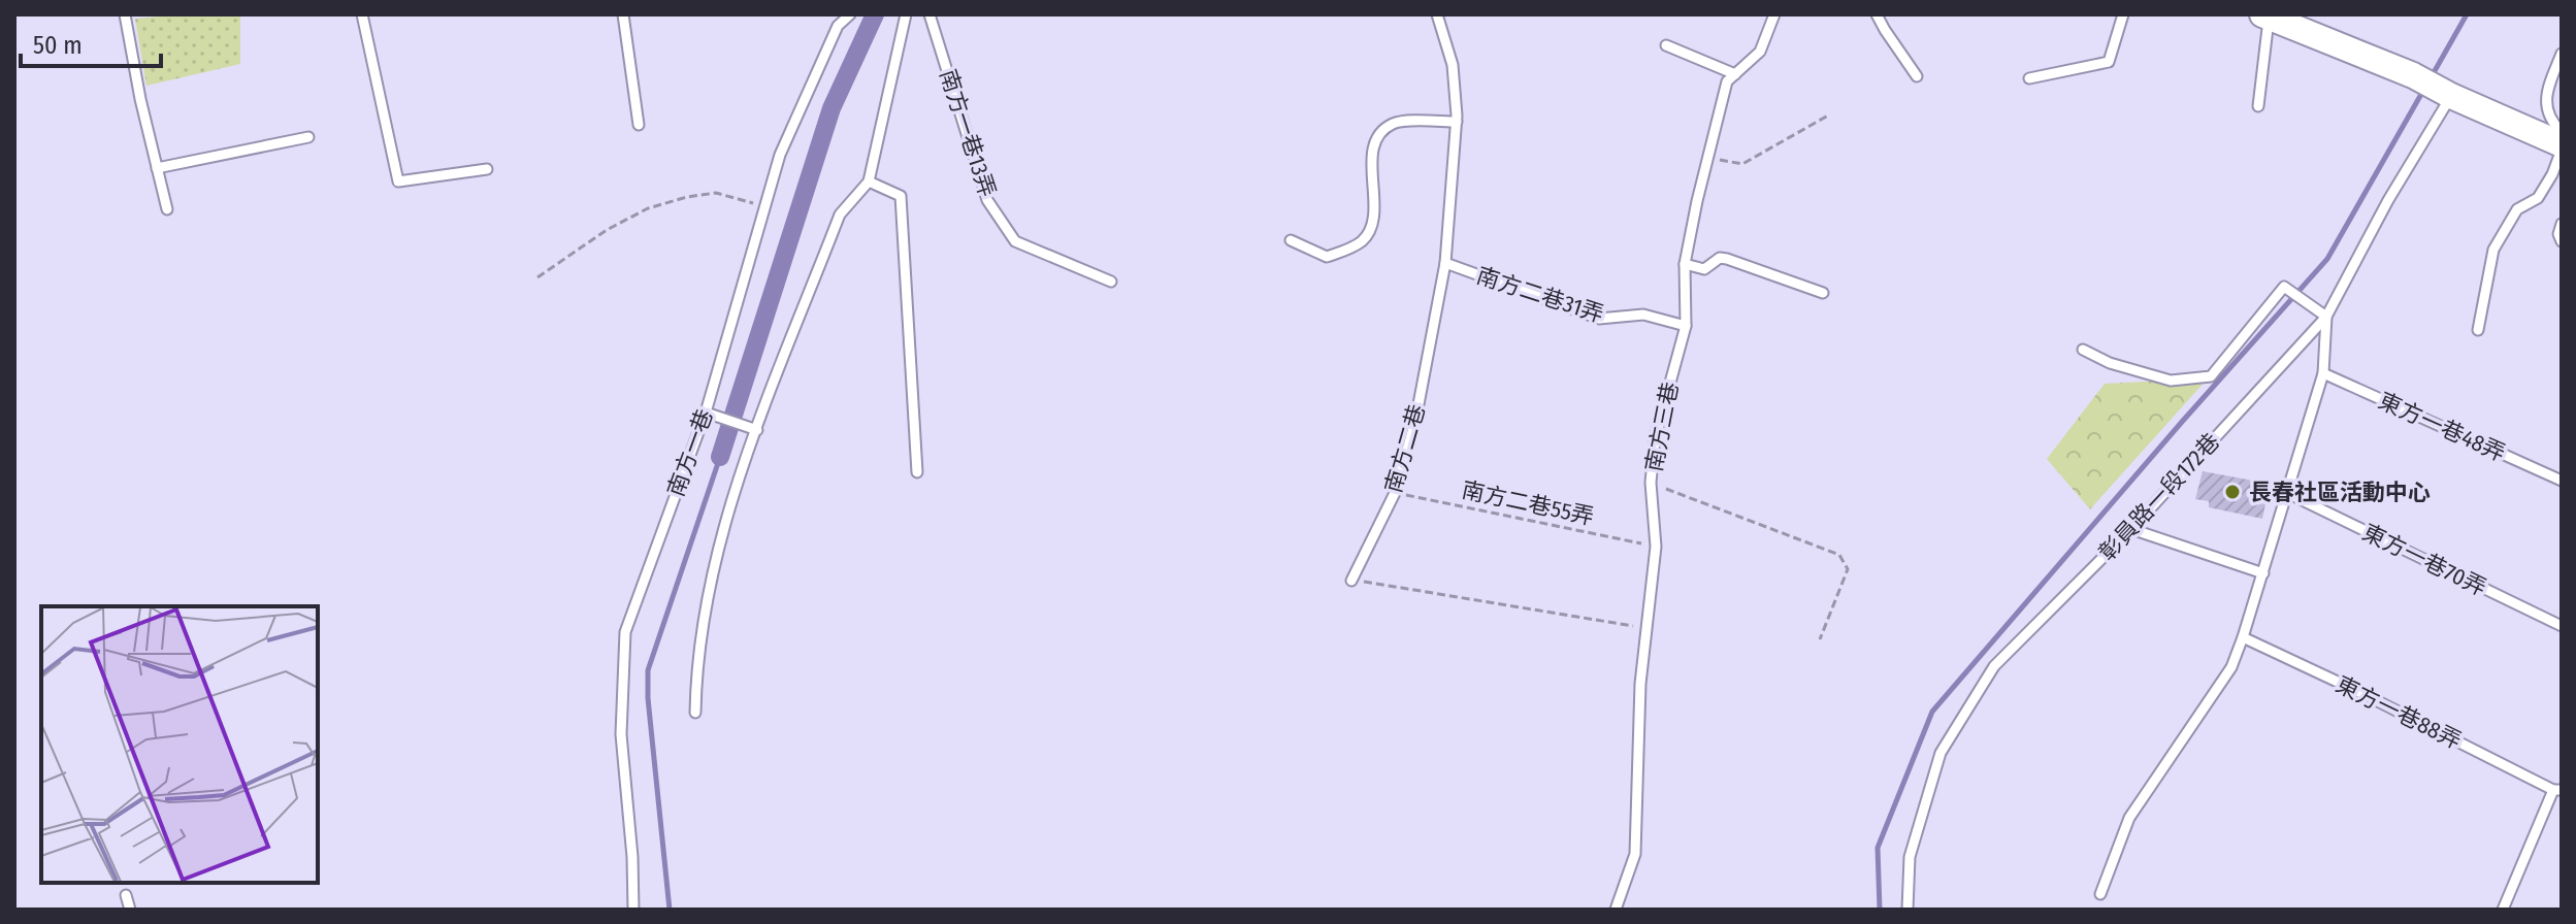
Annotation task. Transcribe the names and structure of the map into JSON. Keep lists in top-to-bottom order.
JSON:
{
  "streets": {
    "lane": [
      "南方一巷13弄",
      "南方二巷31弄",
      "南方三巷",
      "東方一巷48弄",
      "南方二巷",
      "南方一巷",
      "彰員路一段172巷",
      "東方一巷70弄",
      "東方一巷88弄"
    ],
    "path": ["南方二巷55弄"]
  },
  "crossings": [
    ["南方二巷31弄", "南方三巷"],
    ["南方二巷31弄", "南方二巷"],
    ["南方三巷", "南方二巷55弄"],
    ["南方二巷", "南方二巷55弄"]
  ],
  "places": ["長春社區活動中心"],
  "scale_bar": "50 m"
}
